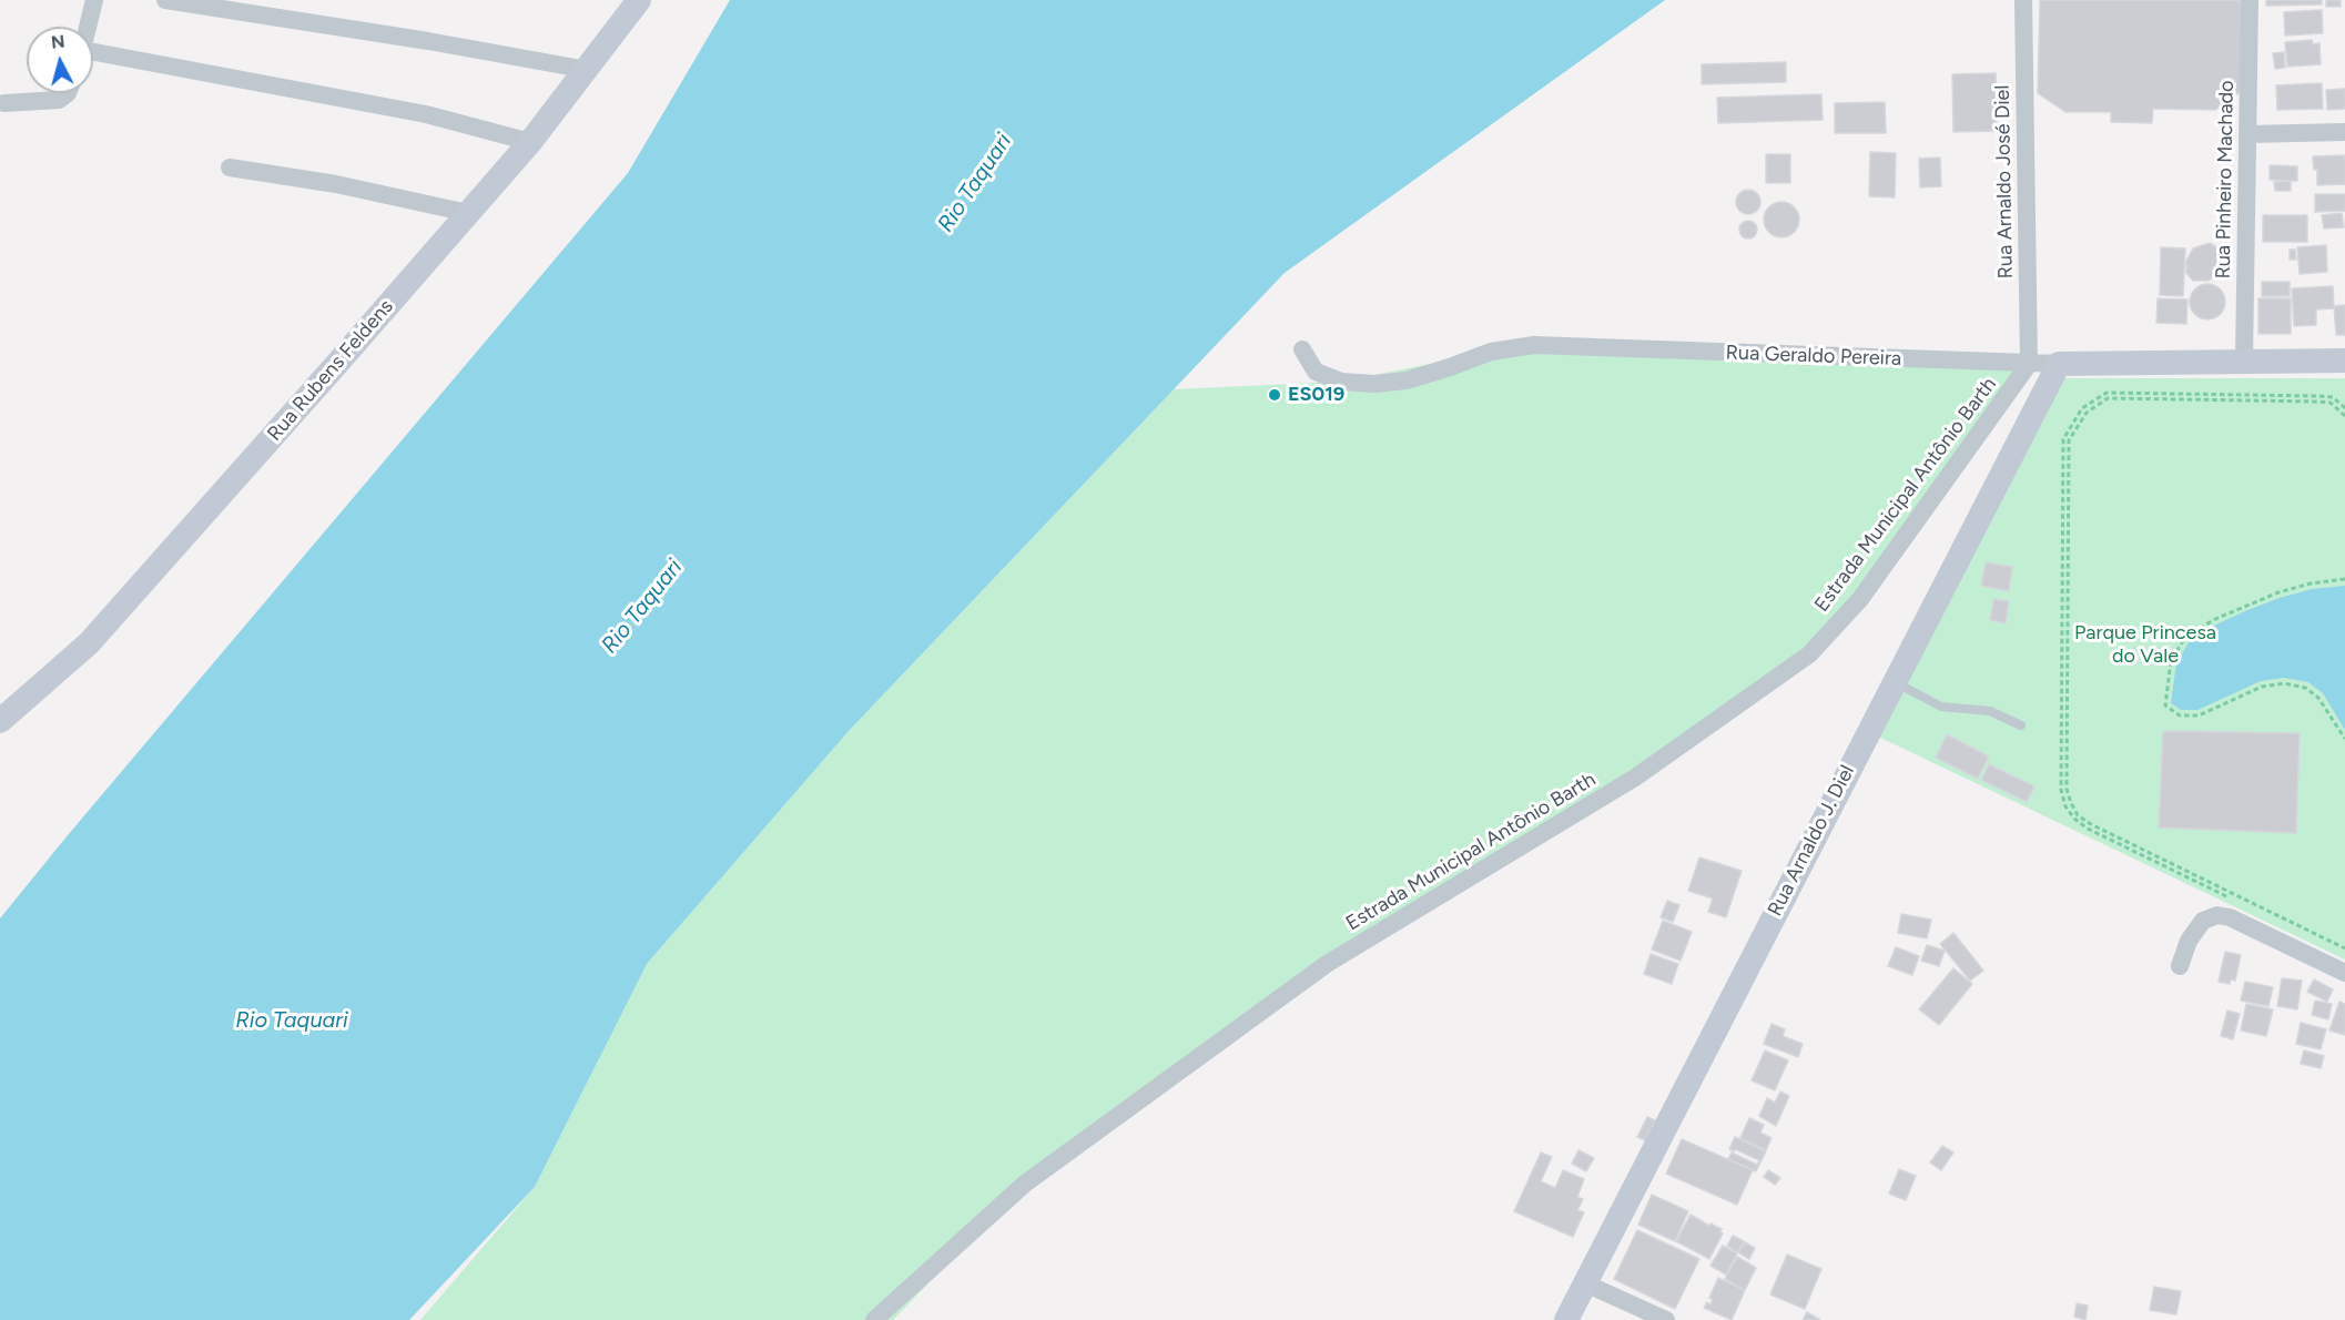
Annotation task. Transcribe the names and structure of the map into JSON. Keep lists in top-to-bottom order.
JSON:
{
  "streets": {
    "street": [
      "Rua Pinheiro Machado",
      "Rua Arnaldo José Diel",
      "Rua Geraldo Pereira",
      "Rua Rubens Feldens",
      "Estrada Municipal Antônio Barth",
      "Rua Arnaldo J. Diel"
    ]
  },
  "crossings": [
    ["Rua Pinheiro Machado", "Rua Geraldo Pereira"],
    ["Rua Arnaldo José Diel", "Rua Geraldo Pereira"],
    ["Rua Arnaldo José Diel", "Estrada Municipal Antônio Barth"],
    ["Rua Geraldo Pereira", "Estrada Municipal Antônio Barth"],
    ["Rua Geraldo Pereira", "Rua Arnaldo J. Diel"]
  ],
  "water": ["Rio Taquari"],
  "parks": ["Parque Princesa do Vale"],
  "places": ["ES019"],
  "north": "top"
}
